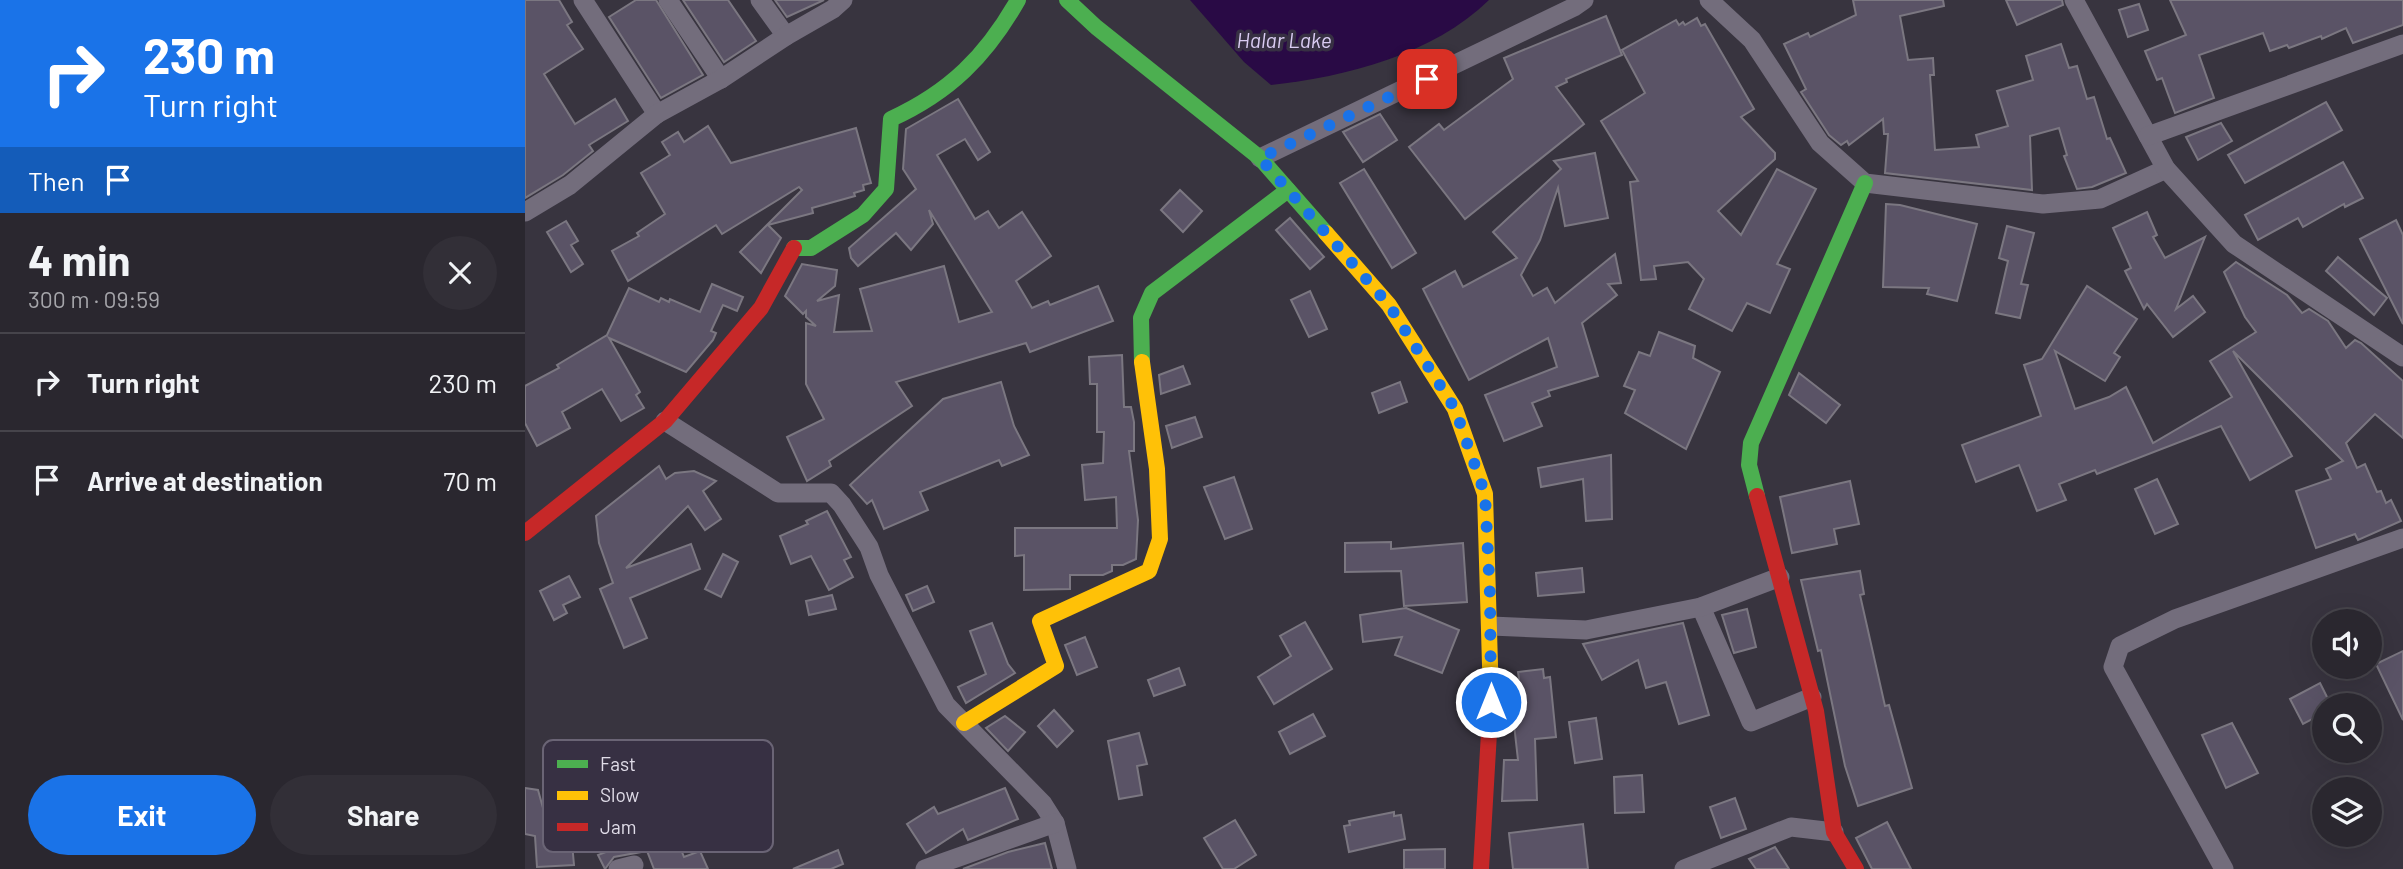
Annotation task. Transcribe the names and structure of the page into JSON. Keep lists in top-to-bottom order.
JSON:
{
  "water": ["Halar Lake"],
  "legend": ["Fast", "Slow", "Jam"],
  "page": {
    "turn": ["230 m", "Turn right"],
    "then": "Then",
    "heading": ["4 min", "300 m · 09:59"],
    "list": [
      {
        "name": "Turn right",
        "value": "230 m"
      },
      {
        "name": "Arrive at destination",
        "value": "70 m"
      }
    ],
    "buttons": ["Exit", "Share"]
  }
}
